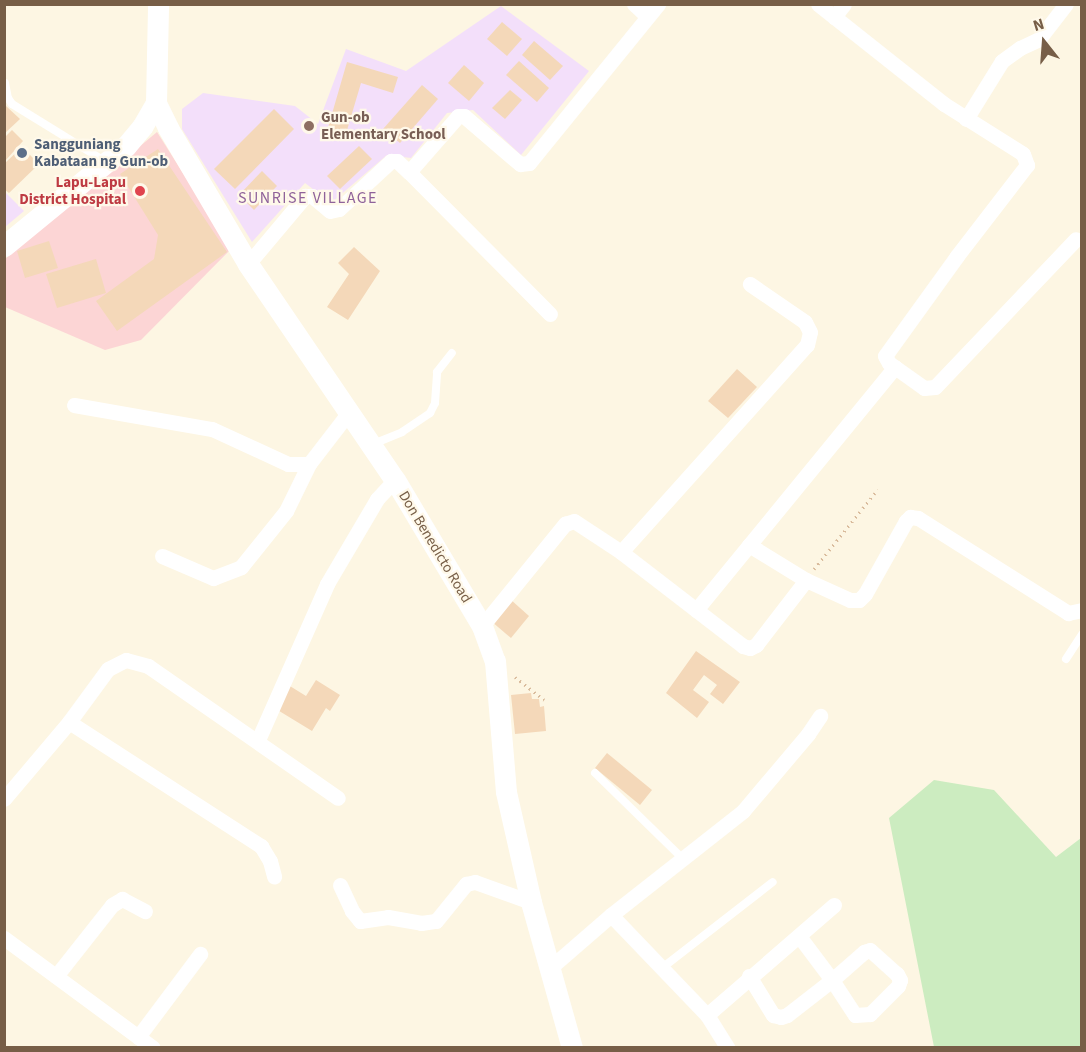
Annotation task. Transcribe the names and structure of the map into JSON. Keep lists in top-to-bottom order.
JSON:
{
  "streets": {
    "street": ["Don Benedicto Road"]
  },
  "districts": ["SUNRISE VILLAGE"],
  "places": ["Gun-ob Elementary School", "Sangguniang Kabataan ng Gun-ob", "Lapu-Lapu District Hospital"],
  "north": "top"
}
